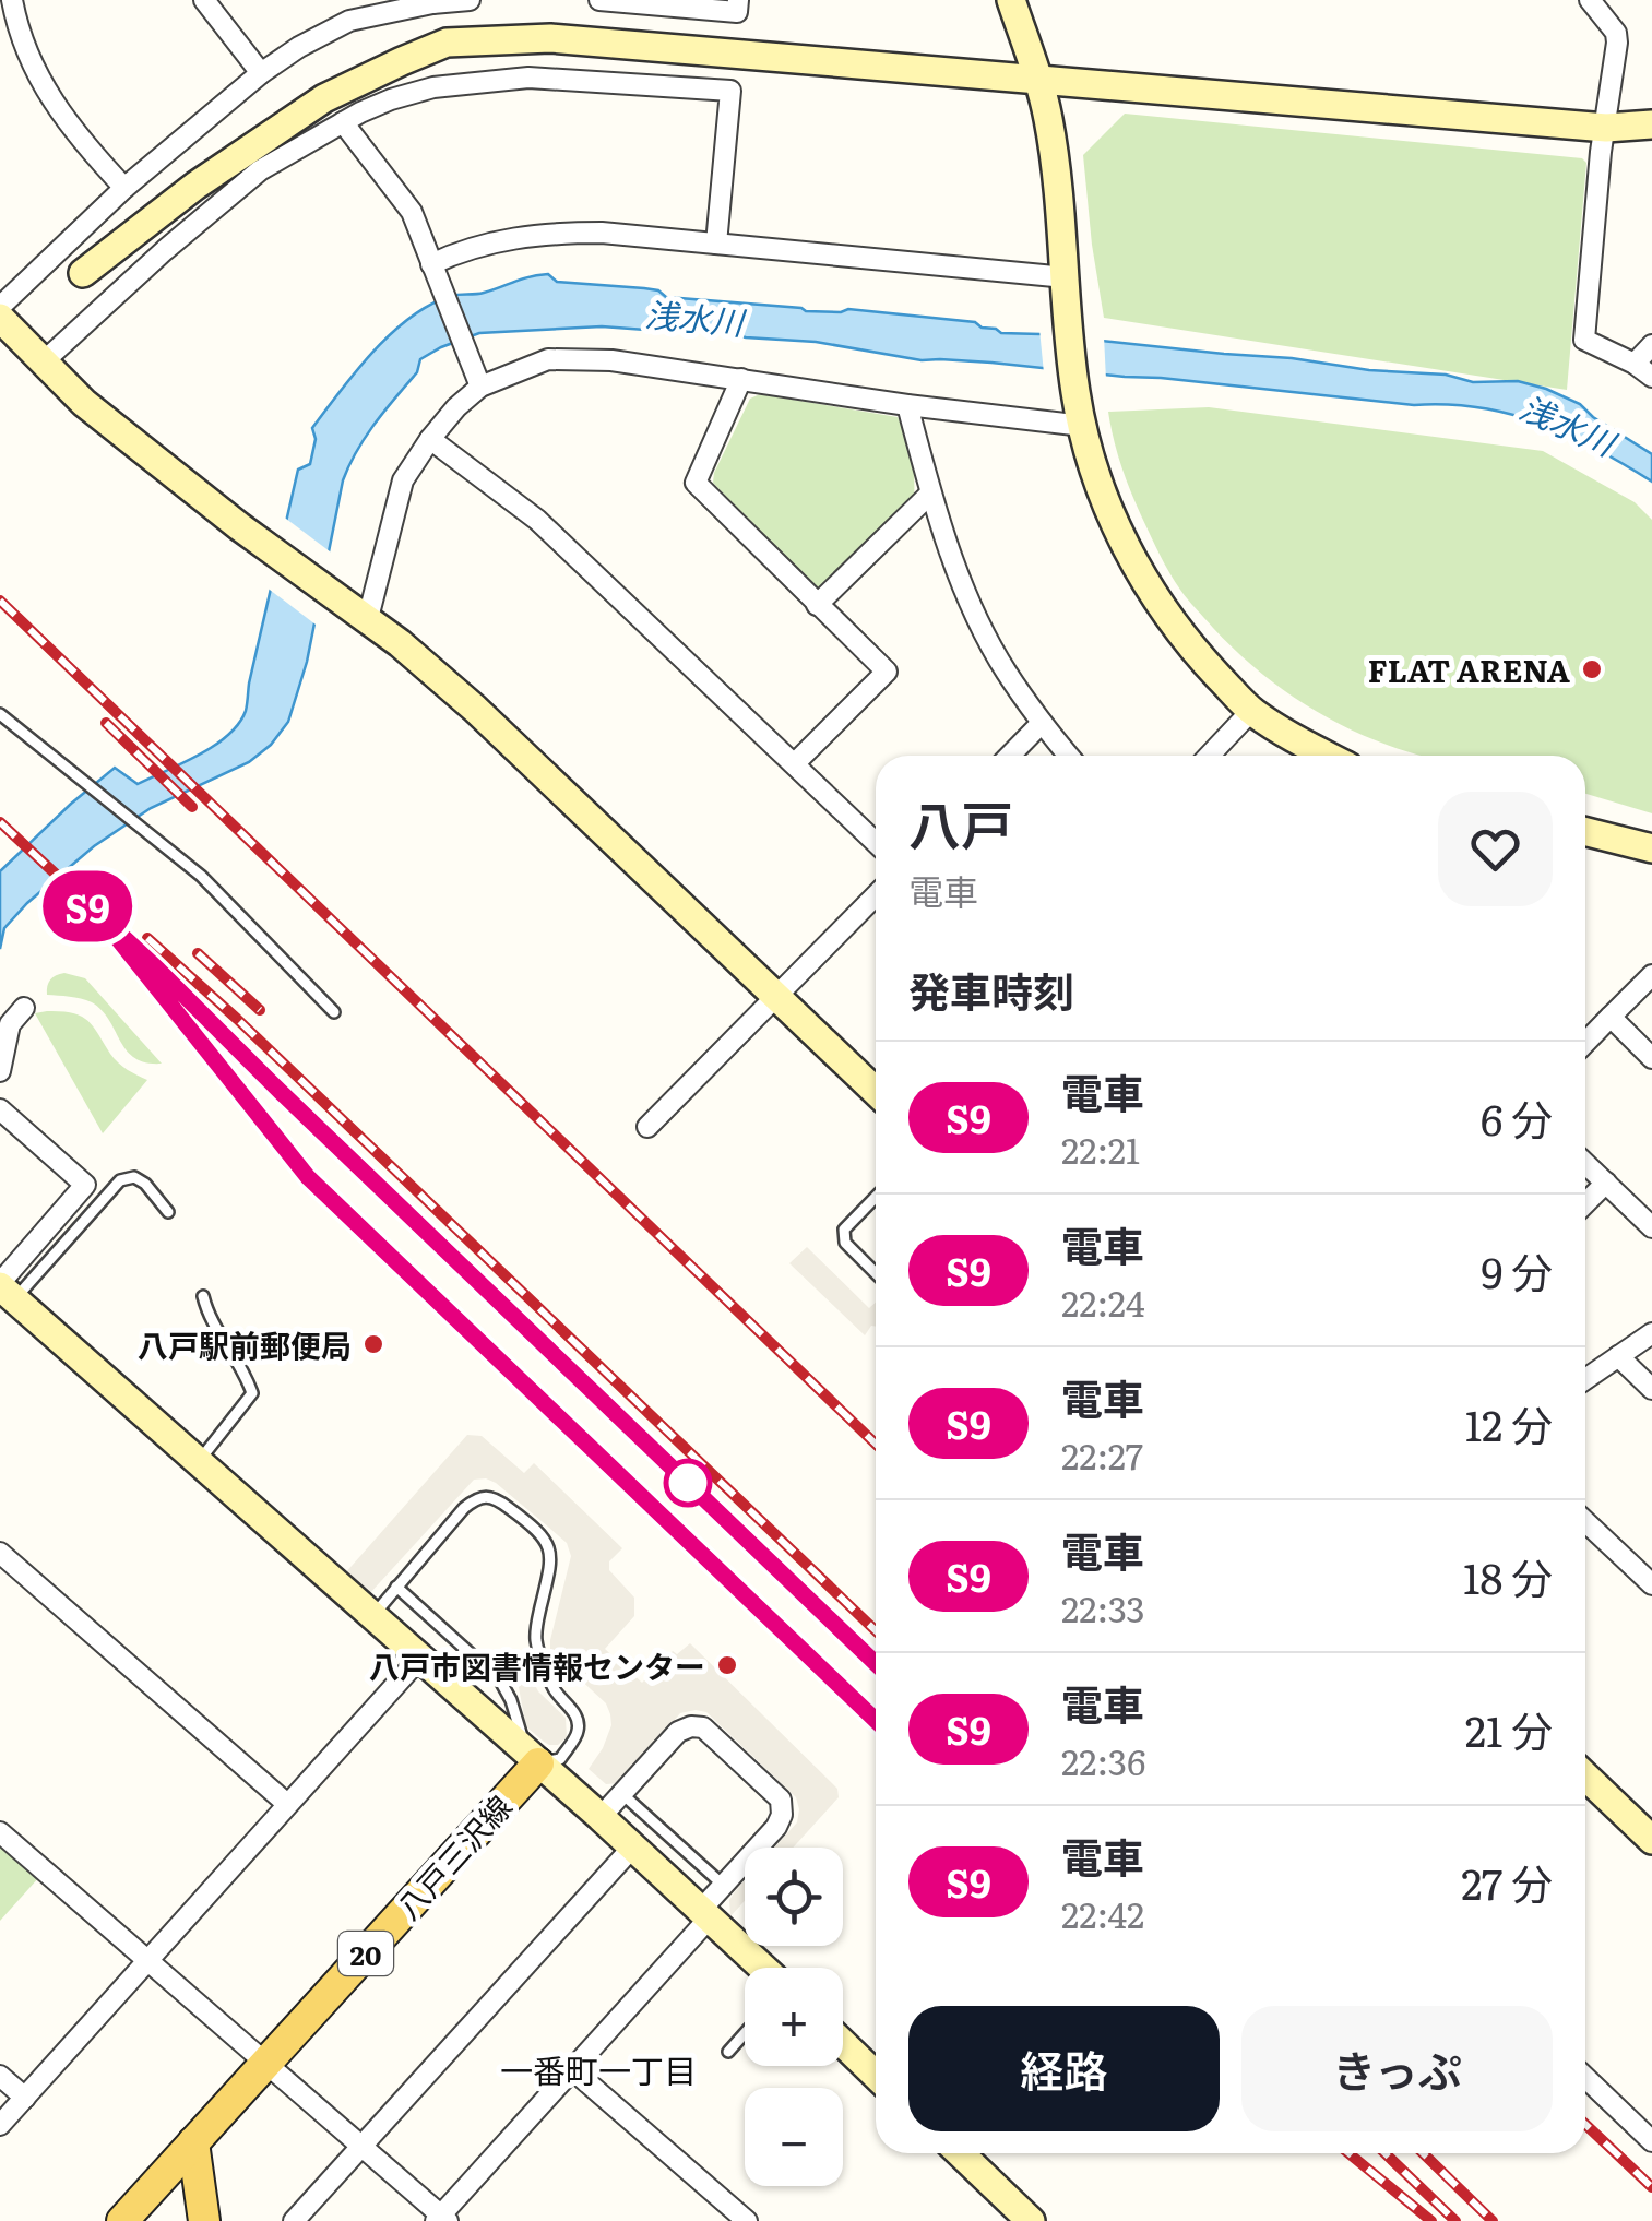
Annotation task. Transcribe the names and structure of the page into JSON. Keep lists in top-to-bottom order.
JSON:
{
  "streets": {
    "main road": ["八戸三沢線", "20"]
  },
  "districts": ["一番町一丁目"],
  "water": ["浅水川"],
  "places": ["FLAT ARENA", "八戸駅前郵便局", "八戸市図書情報センター"],
  "page": {
    "on_map": "S9",
    "heading": [
      ["八戸", "電車"],
      "発車時刻"
    ],
    "list": [
      {
        "mark": "S9",
        "name": "電車",
        "note": "22:21",
        "value": "6 分"
      },
      {
        "mark": "S9",
        "name": "電車",
        "note": "22:24",
        "value": "9 分"
      },
      {
        "mark": "S9",
        "name": "電車",
        "note": "22:27",
        "value": "12 分"
      },
      {
        "mark": "S9",
        "name": "電車",
        "note": "22:33",
        "value": "18 分"
      },
      {
        "mark": "S9",
        "name": "電車",
        "note": "22:36",
        "value": "21 分"
      },
      {
        "mark": "S9",
        "name": "電車",
        "note": "22:42",
        "value": "27 分"
      }
    ],
    "map_buttons": ["+", "−"],
    "buttons": ["経路", "きっぷ"]
  }
}
